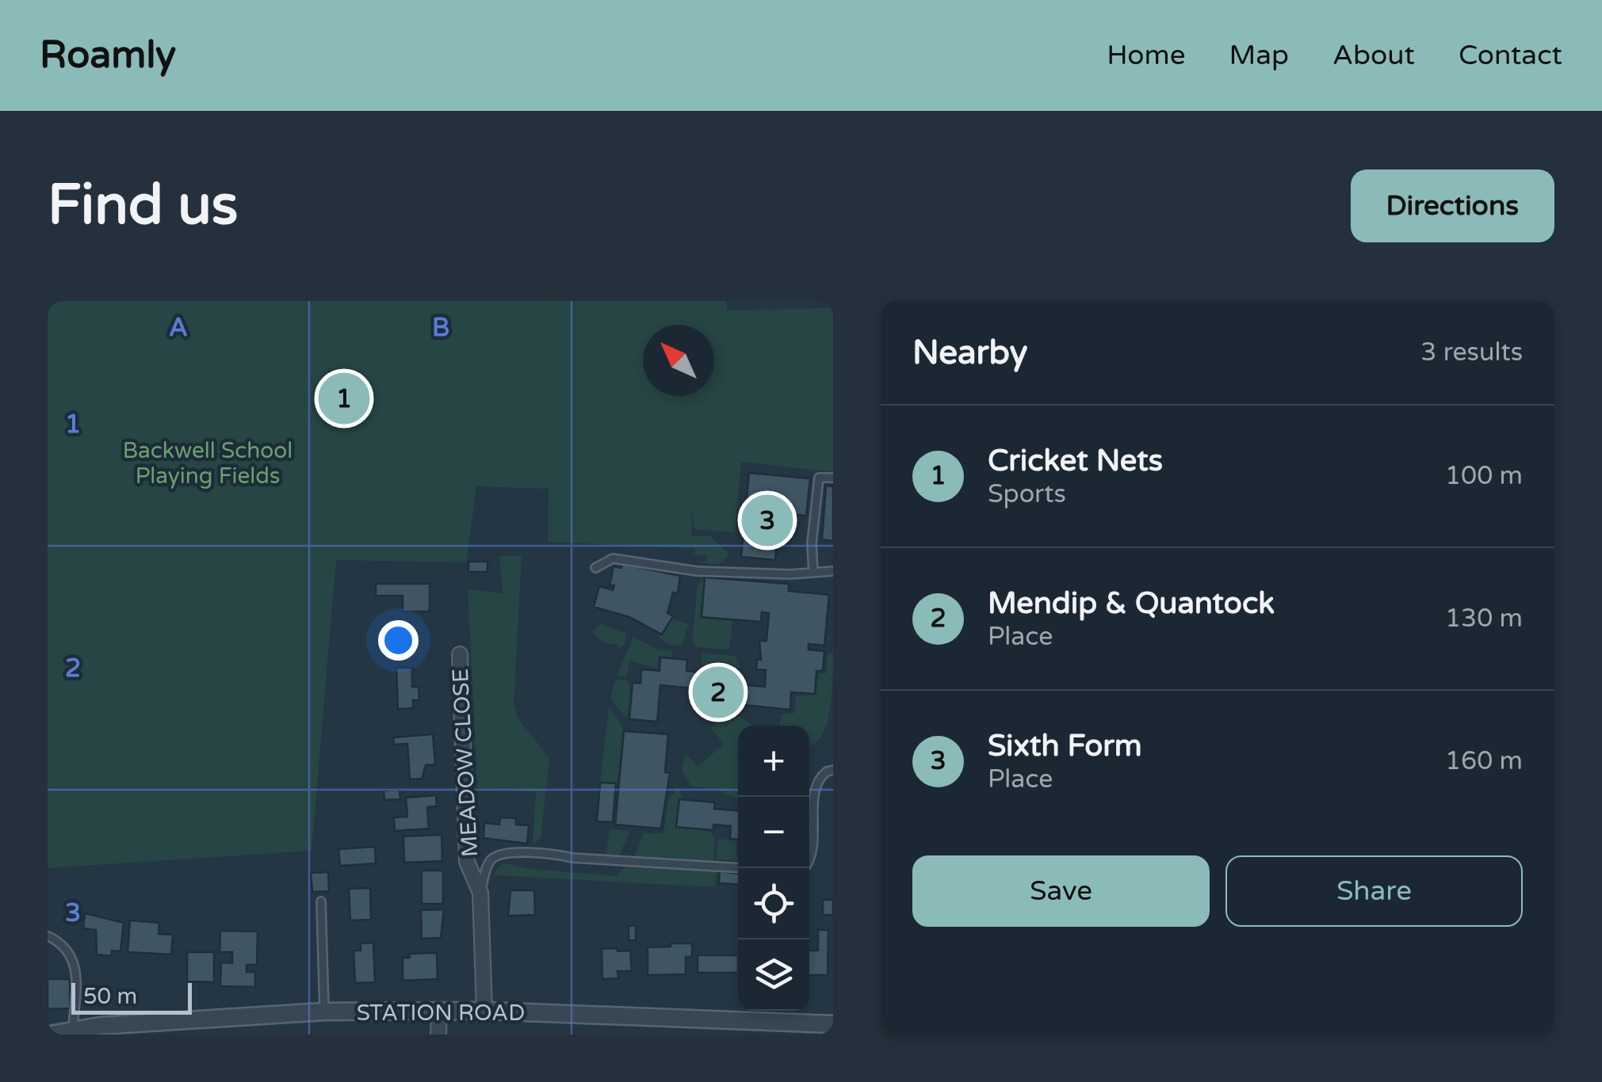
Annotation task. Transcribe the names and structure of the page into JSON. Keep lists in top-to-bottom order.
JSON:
{
  "streets": {
    "street": ["MEADOW CLOSE", "STATION ROAD"]
  },
  "crossings": [
    ["MEADOW CLOSE", "STATION ROAD"]
  ],
  "parks": ["Backwell School Playing Fields"],
  "scale_bar": "50 m",
  "north": "top left",
  "page": {
    "header": "Roamly",
    "nav": [
      "Home",
      "Map",
      "About",
      "Contact"
    ],
    "buttons": [
      "Directions",
      ["Save", "Share"]
    ],
    "title": "Find us",
    "heading": ["Nearby", "3 results"],
    "pins": ["1", "3", "2"],
    "list": [
      {
        "mark": "1",
        "name": "Cricket Nets",
        "note": "Sports",
        "value": "100 m"
      },
      {
        "mark": "2",
        "name": "Mendip & Quantock",
        "note": "Place",
        "value": "130 m"
      },
      {
        "mark": "3",
        "name": "Sixth Form",
        "note": "Place",
        "value": "160 m"
      }
    ],
    "map_buttons": ["+", "−"],
    "scale": "50 m"
  },
  "grid": {
    "columns": ["A", "B"],
    "rows": ["1", "2", "3"]
  }
}
